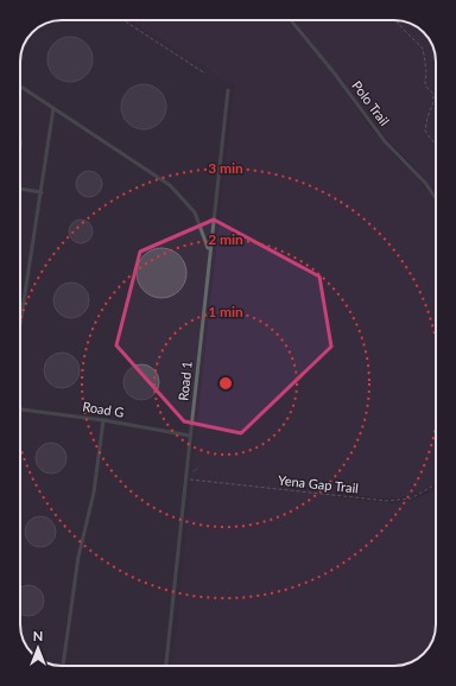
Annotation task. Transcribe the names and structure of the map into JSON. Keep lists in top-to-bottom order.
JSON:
{
  "streets": {
    "lane": ["Polo Trail", "Road 1", "Road G"],
    "path": ["Yena Gap Trail"]
  },
  "crossings": [
    ["Road 1", "Road G"],
    ["Road 1", "Yena Gap Trail"]
  ],
  "north": "top",
  "rings": ["3 min", "2 min", "1 min"]
}
